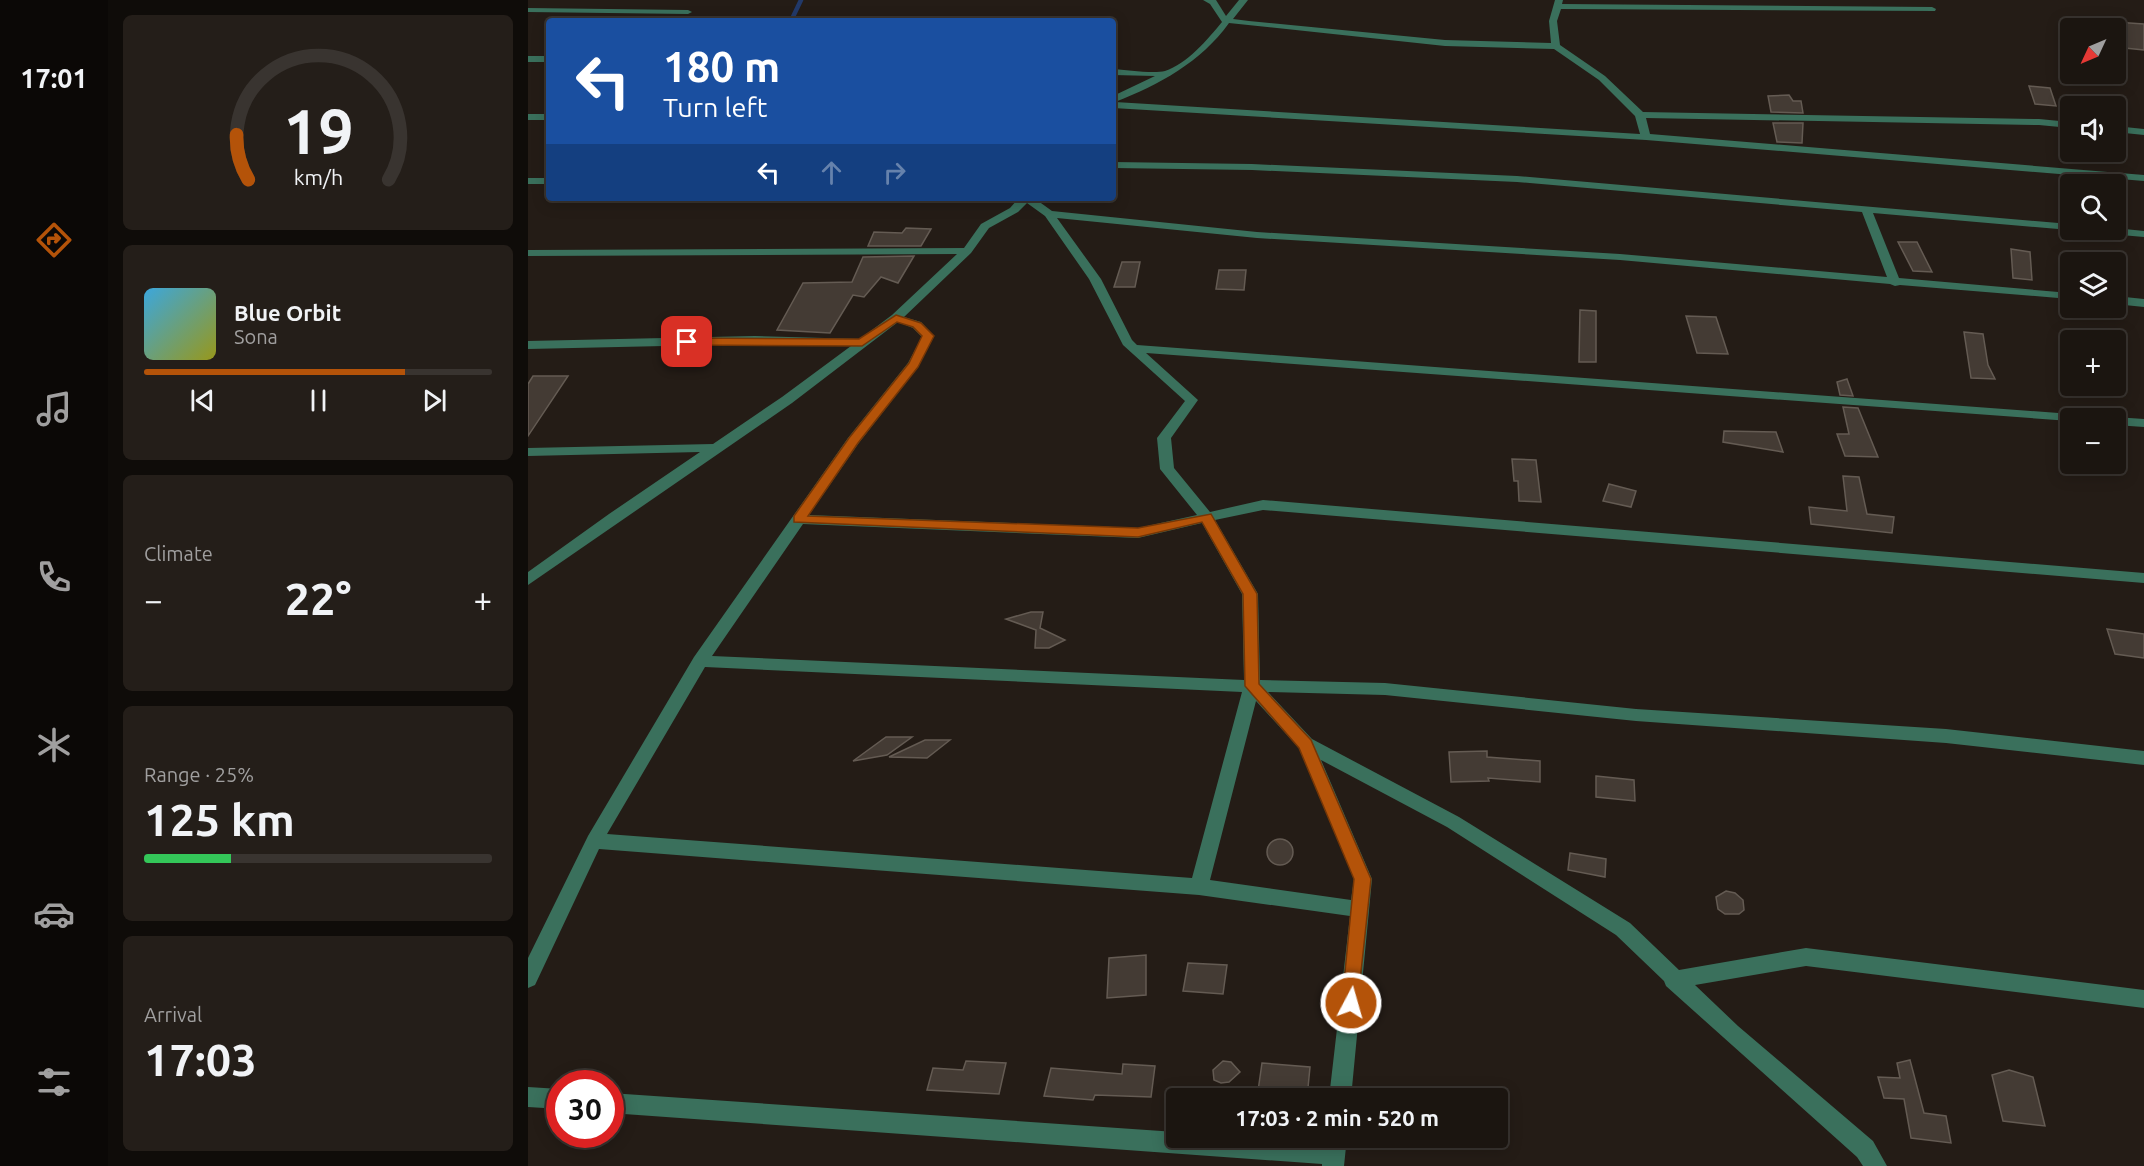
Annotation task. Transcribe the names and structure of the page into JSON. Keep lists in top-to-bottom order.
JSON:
{
  "north": "bottom left",
  "page": {
    "tabs": "17:01",
    "map_buttons": ["+", "−"],
    "turn": ["180 m", "Turn left"],
    "song": ["Blue Orbit", "Sona"],
    "tile": [
      "Climate",
      ["Range · 25%", "125 km"],
      ["Arrival", "17:03"]
    ],
    "heat": ["−", "22°", "+"],
    "limit": "30",
    "trip": "17:03 · 2 min · 520 m",
    "gauge": ["19", "km/h"]
  }
}
